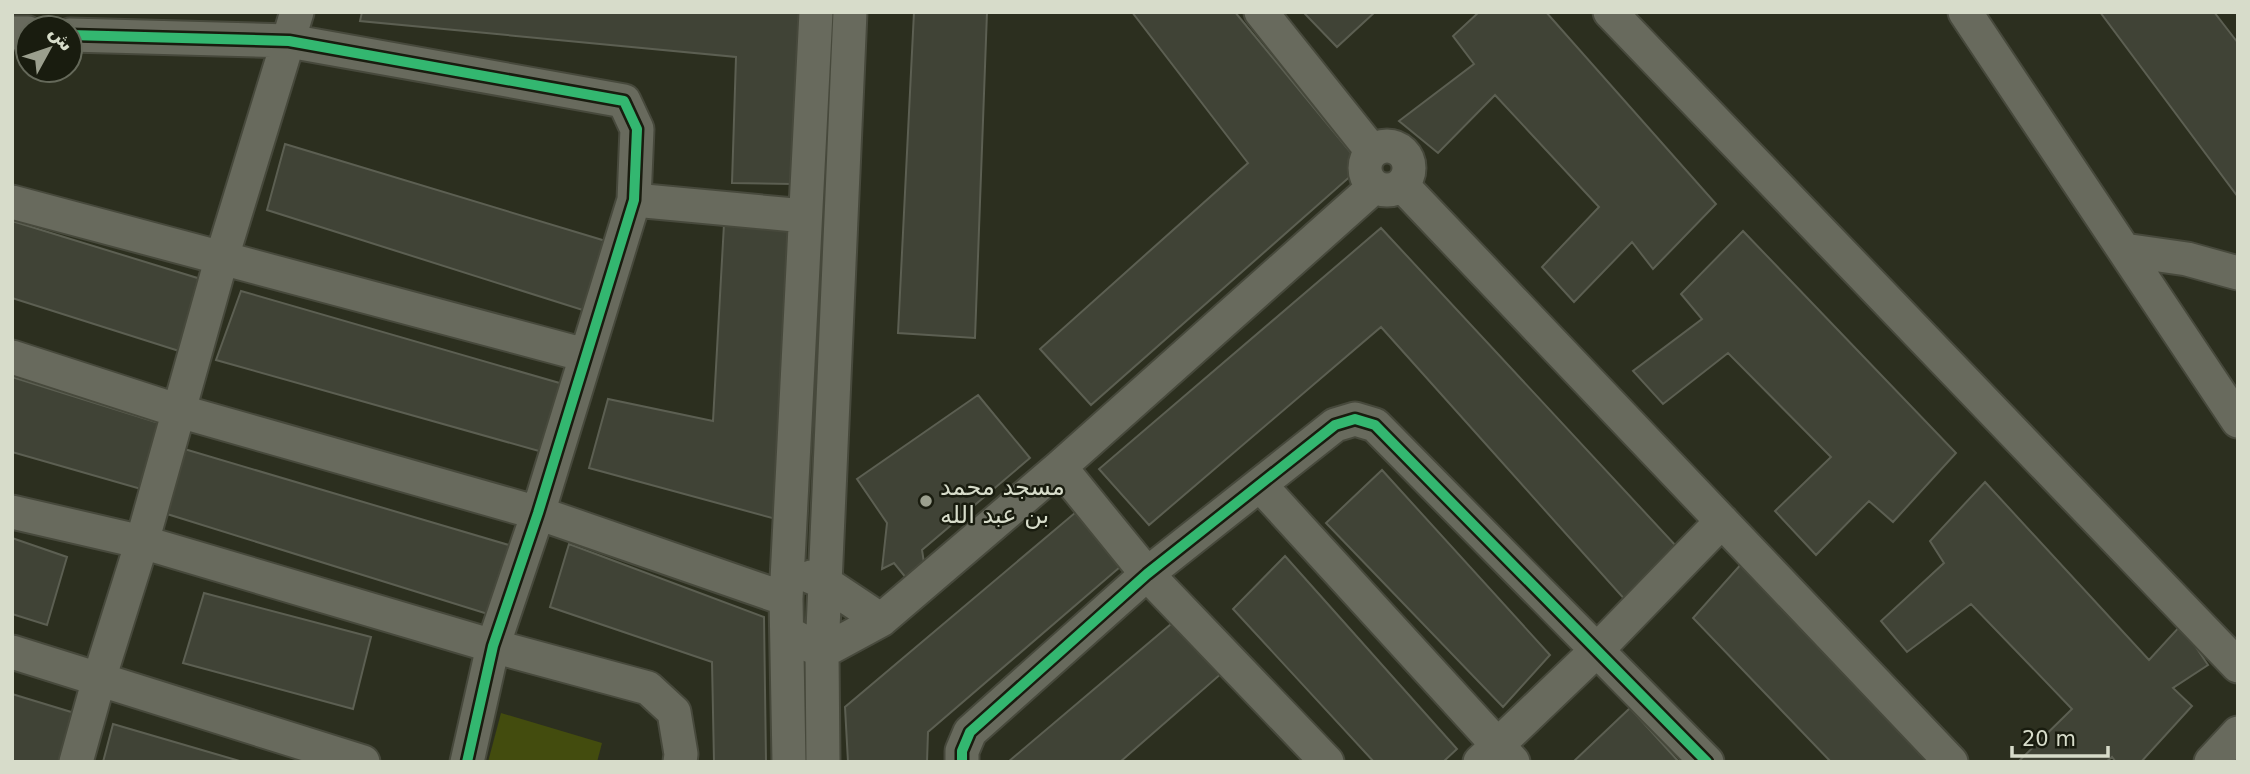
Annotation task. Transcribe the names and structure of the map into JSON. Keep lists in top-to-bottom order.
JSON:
{
  "places": ["مسجد محمد بن عبد الله"],
  "scale_bar": "20 m",
  "north": "top right"
}
